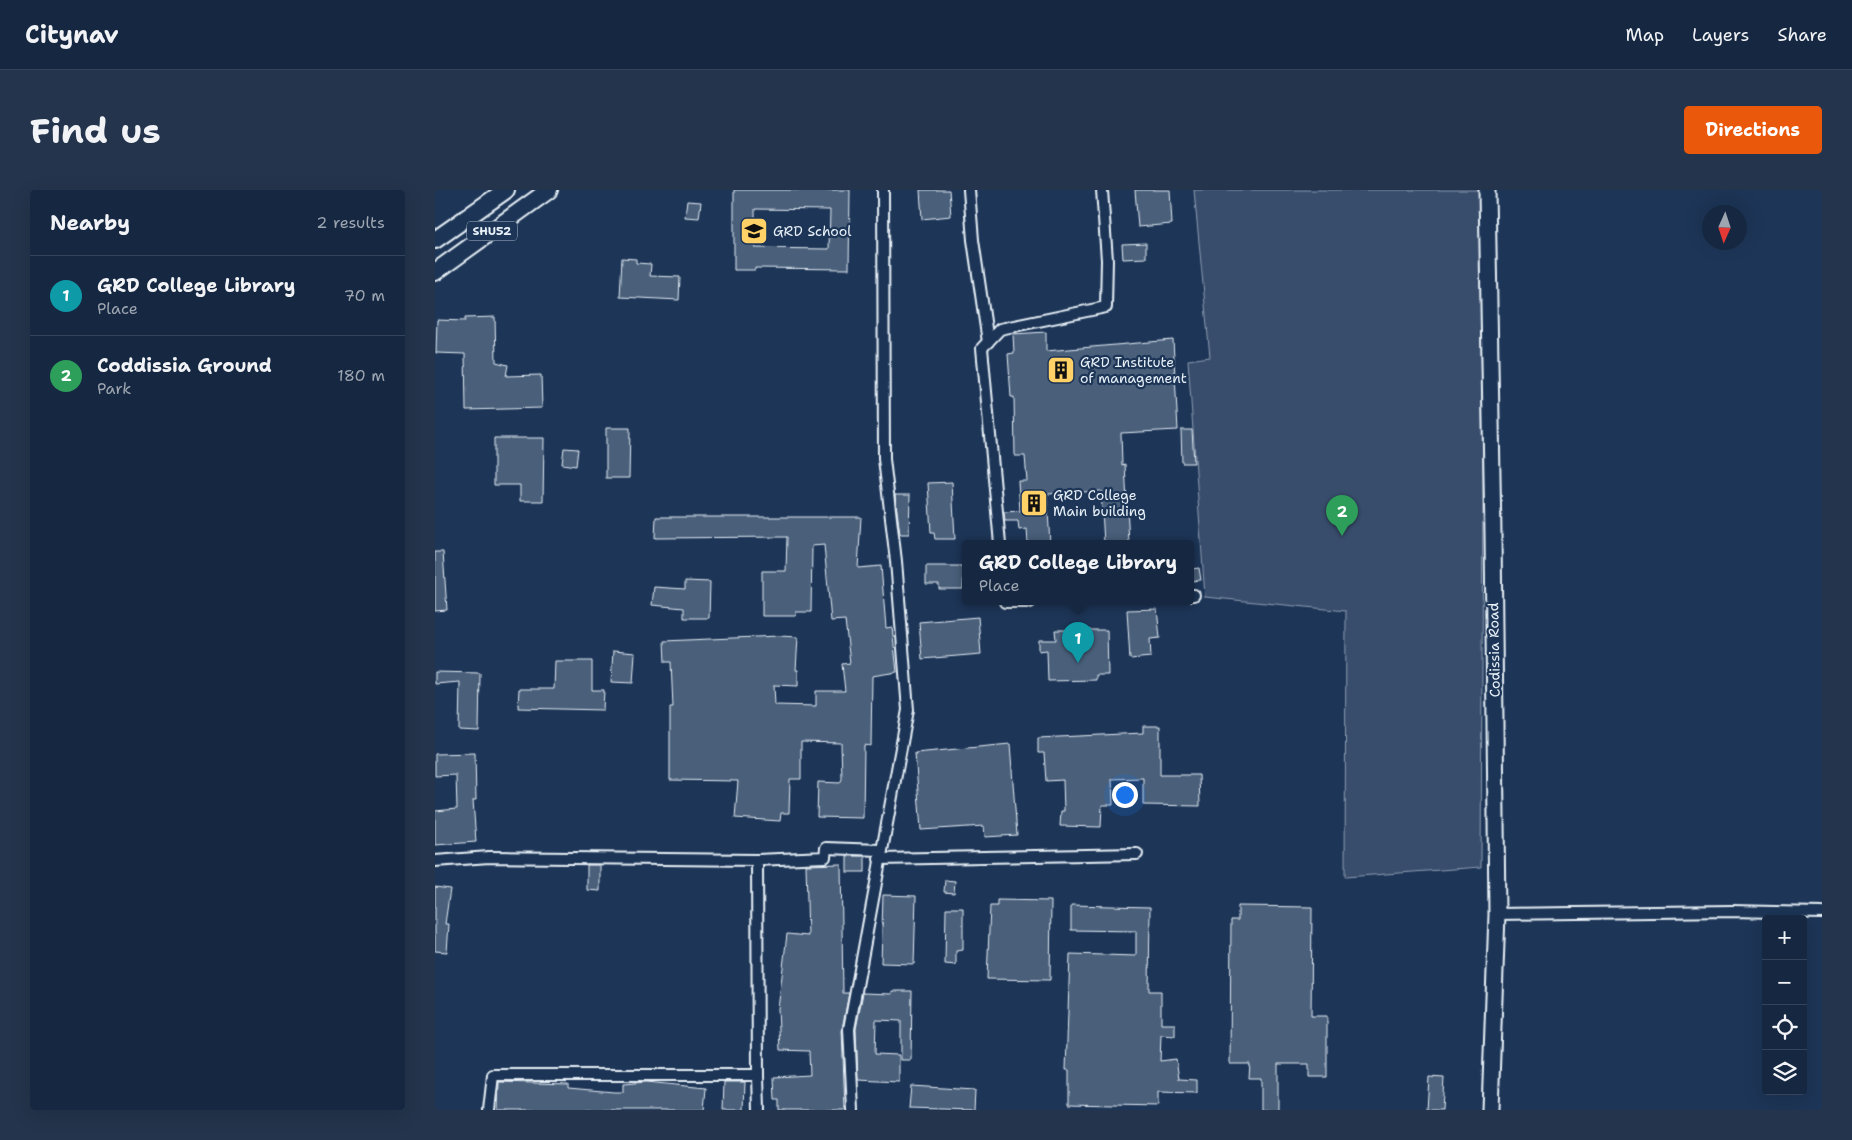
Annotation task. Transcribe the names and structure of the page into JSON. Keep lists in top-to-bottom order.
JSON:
{
  "streets": {
    "main road": ["SHU52"],
    "street": ["Codissia Road"]
  },
  "places": {
    "school or university": ["GRD School"],
    "building": ["GRD Institute of management", "GRD College Main building"]
  },
  "north": "bottom",
  "page": {
    "header": "Citynav",
    "nav": ["Map", "Layers", "Share"],
    "buttons": "Directions",
    "title": "Find us",
    "heading": ["Nearby", "2 results"],
    "list": [
      {
        "mark": "1",
        "name": "GRD College Library",
        "note": "Place",
        "value": "70 m"
      },
      {
        "mark": "2",
        "name": "Coddissia Ground",
        "note": "Park",
        "value": "180 m"
      }
    ],
    "pins": ["2", "1"],
    "popup": ["GRD College Library", "Place"],
    "map_buttons": ["+", "−"]
  }
}
